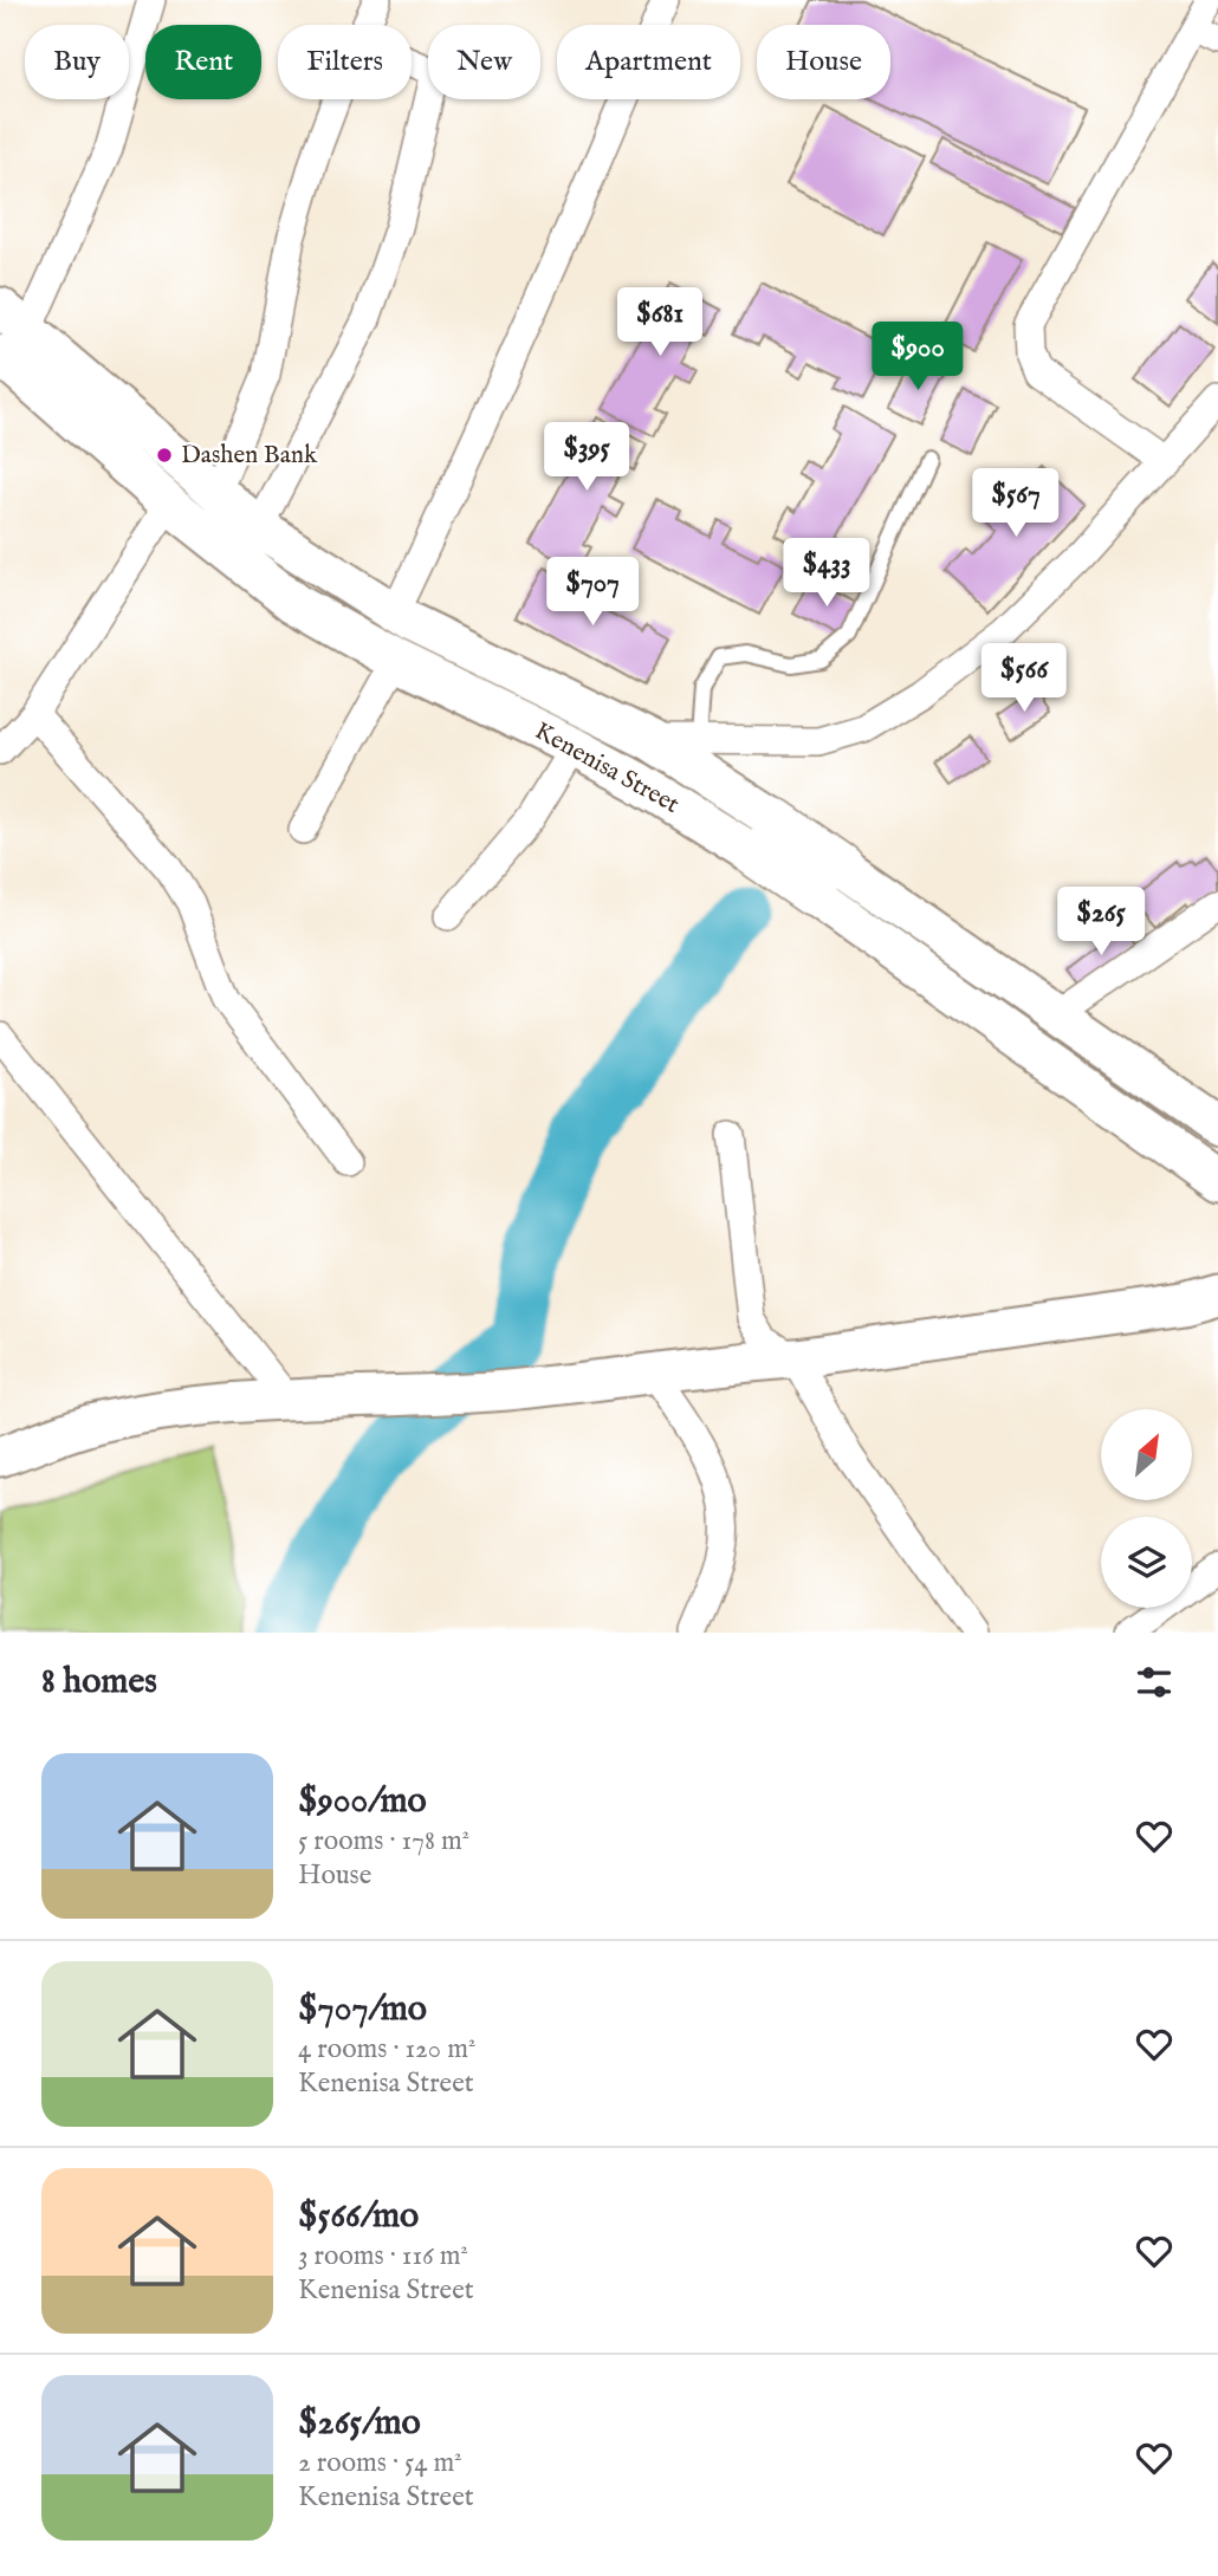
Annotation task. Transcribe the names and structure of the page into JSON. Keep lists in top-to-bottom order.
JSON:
{
  "streets": {
    "main road": ["Kenenisa Street"]
  },
  "places": ["Dashen Bank"],
  "north": "top right",
  "page": {
    "chip": [
      "Buy",
      "Rent",
      "Filters",
      "New",
      "Apartment",
      "House"
    ],
    "price": [
      "$681",
      "$900",
      "$395",
      "$567",
      "$433",
      "$707",
      "$566",
      "$265"
    ],
    "heading": "8 homes",
    "list": [
      {
        "name": "$900/mo",
        "note": "5 rooms · 178 m² · House"
      },
      {
        "name": "$707/mo",
        "note": "4 rooms · 120 m² · Kenenisa Street"
      },
      {
        "name": "$566/mo",
        "note": "3 rooms · 116 m² · Kenenisa Street"
      },
      {
        "name": "$265/mo",
        "note": "2 rooms · 54 m² · Kenenisa Street"
      }
    ]
  }
}
